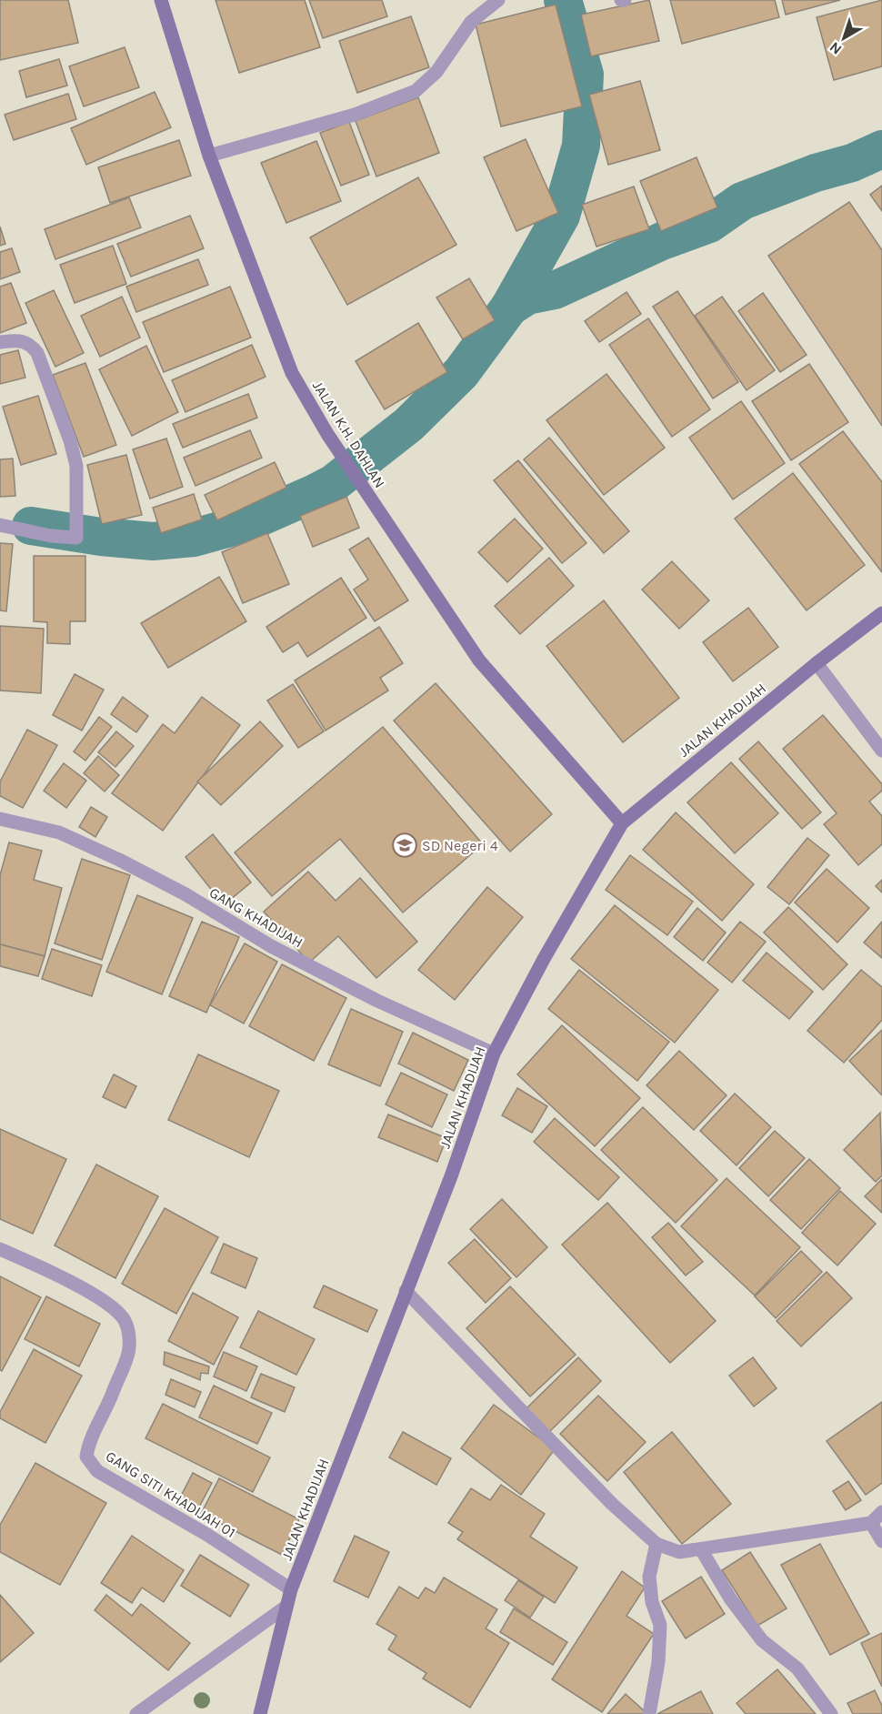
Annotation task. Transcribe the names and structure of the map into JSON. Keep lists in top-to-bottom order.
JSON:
{
  "streets": {
    "street": [
      "JALAN K.H. DAHLAN",
      "JALAN KHADIJAH",
      "GANG KHADIJAH",
      "GANG SITI KHADIJAH 01"
    ]
  },
  "crossings": [
    ["JALAN K.H. DAHLAN", "JALAN KHADIJAH"],
    ["JALAN KHADIJAH", "GANG KHADIJAH"],
    ["JALAN KHADIJAH", "GANG SITI KHADIJAH 01"]
  ],
  "places": {
    "school or university": ["SD Negeri 4"]
  },
  "north": "bottom left"
}
